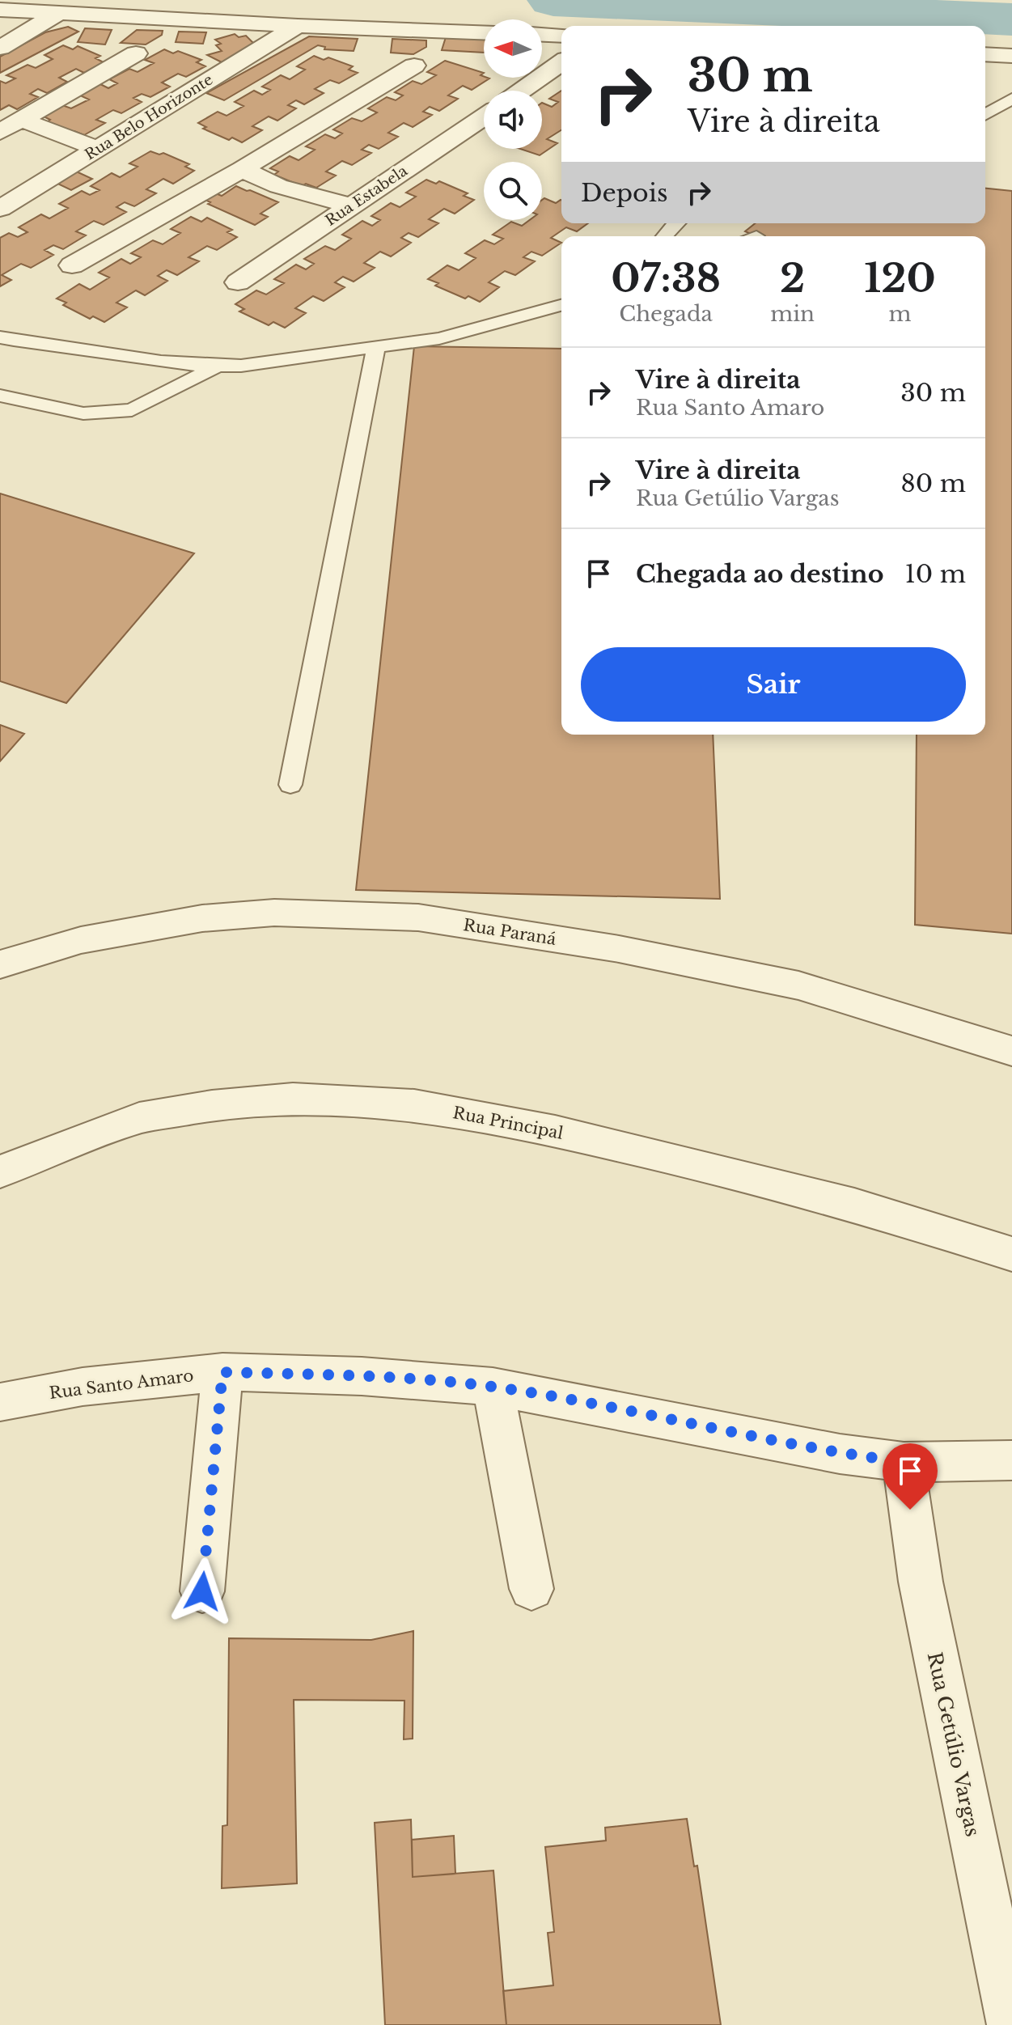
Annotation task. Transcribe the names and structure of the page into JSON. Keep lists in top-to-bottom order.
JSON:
{
  "streets": {
    "street": [
      "Rua Belo Horizonte",
      "Rua Estabela",
      "Rua Paraná",
      "Rua Principal",
      "Rua Santo Amaro",
      "Rua Getúlio Vargas"
    ]
  },
  "crossings": [
    ["Rua Santo Amaro", "Rua Getúlio Vargas"]
  ],
  "north": "left",
  "page": {
    "turn": ["30 m", "Vire à direita"],
    "then": "Depois",
    "eta": [
      "07:38",
      "Chegada",
      "2",
      "min",
      "120",
      "m"
    ],
    "list": [
      {
        "name": "Vire à direita",
        "note": "Rua Santo Amaro",
        "value": "30 m"
      },
      {
        "name": "Vire à direita",
        "note": "Rua Getúlio Vargas",
        "value": "80 m"
      },
      {
        "name": "Chegada ao destino",
        "value": "10 m"
      }
    ],
    "buttons": "Sair"
  }
}
